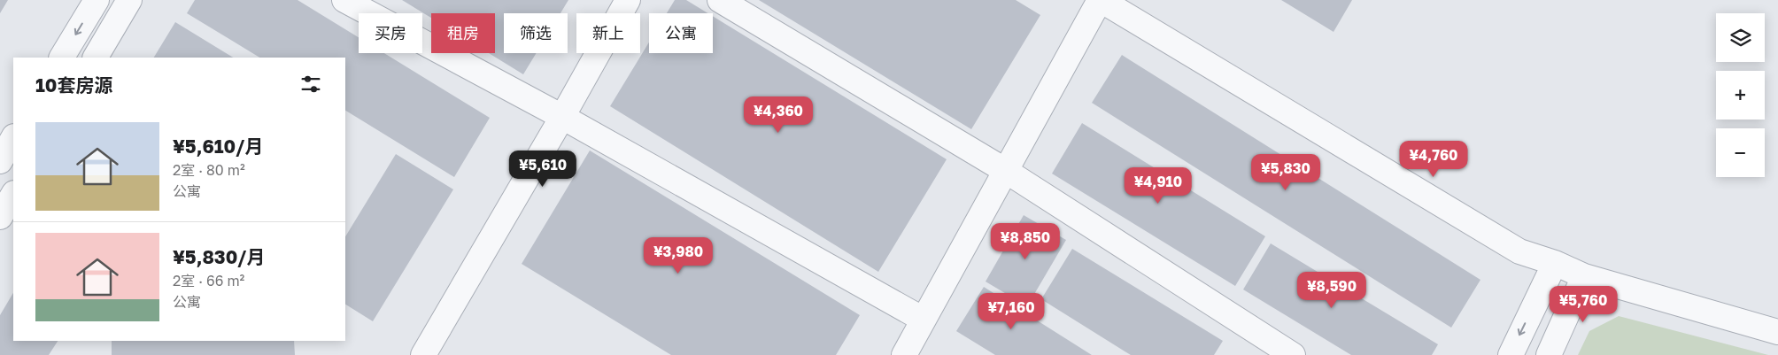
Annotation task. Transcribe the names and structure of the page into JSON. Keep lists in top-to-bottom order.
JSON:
{
  "page": {
    "map_buttons": ["+", "−"],
    "chip": [
      "买房",
      "租房",
      "筛选",
      "新上",
      "公寓"
    ],
    "heading": "10套房源",
    "price": [
      "¥4,360",
      "¥4,760",
      "¥5,610",
      "¥5,830",
      "¥4,910",
      "¥8,850",
      "¥3,980",
      "¥8,590",
      "¥5,760",
      "¥7,160"
    ],
    "list": [
      {
        "name": "¥5,610/月",
        "note": "2室 · 80 m² · 公寓"
      },
      {
        "name": "¥5,830/月",
        "note": "2室 · 66 m² · 公寓"
      }
    ]
  }
}
